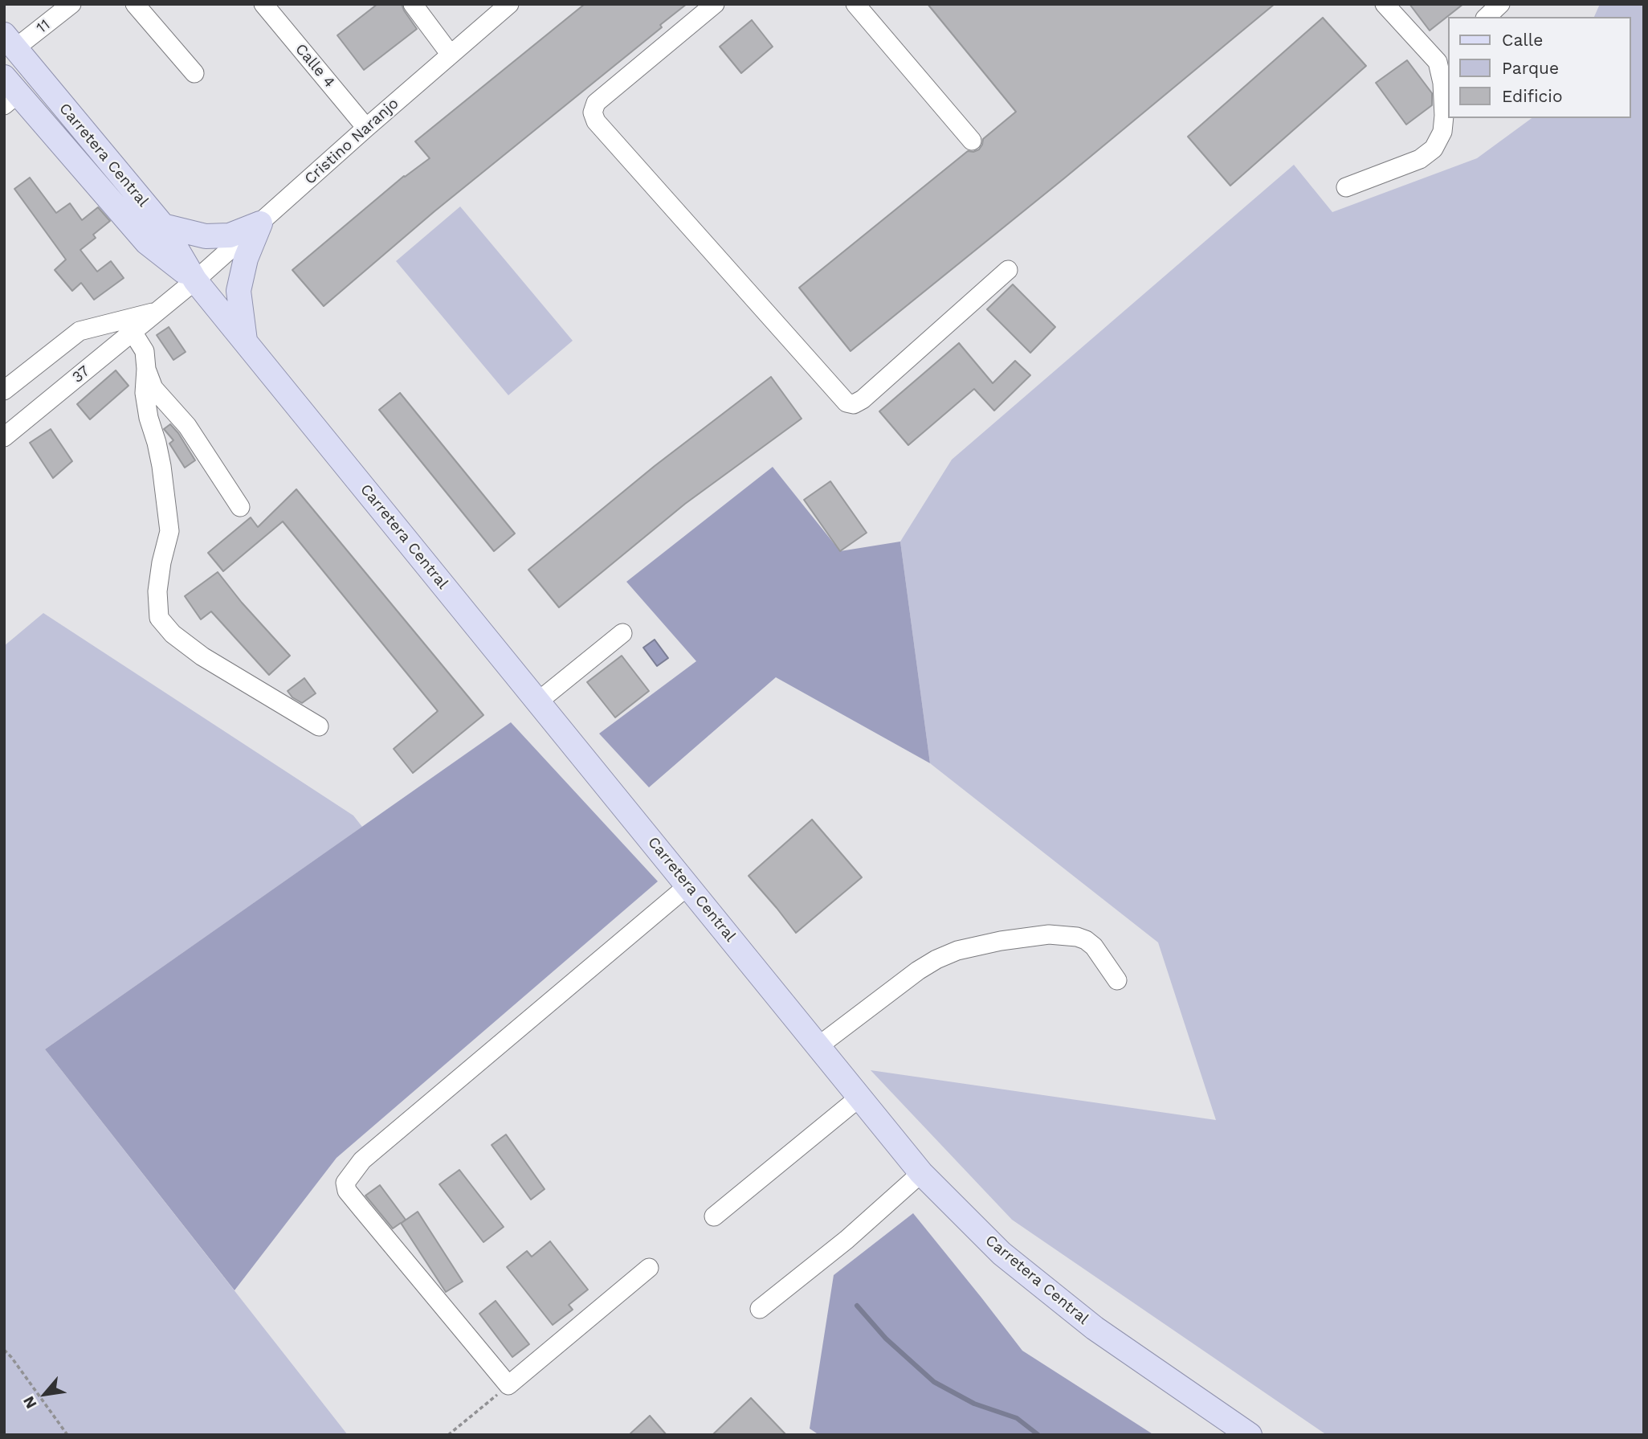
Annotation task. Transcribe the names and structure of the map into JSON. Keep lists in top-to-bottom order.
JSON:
{
  "streets": {
    "main road": ["Carretera Central"],
    "street": [
      "11",
      "Calle 4",
      "Cristino Naranjo",
      "37"
    ]
  },
  "crossings": [
    ["11", "Carretera Central"],
    ["Calle 4", "Cristino Naranjo"],
    ["Cristino Naranjo", "Carretera Central"],
    ["Cristino Naranjo", "37"],
    ["Carretera Central", "37"]
  ],
  "legend": ["Calle", "Parque", "Edificio"],
  "north": "bottom left"
}
